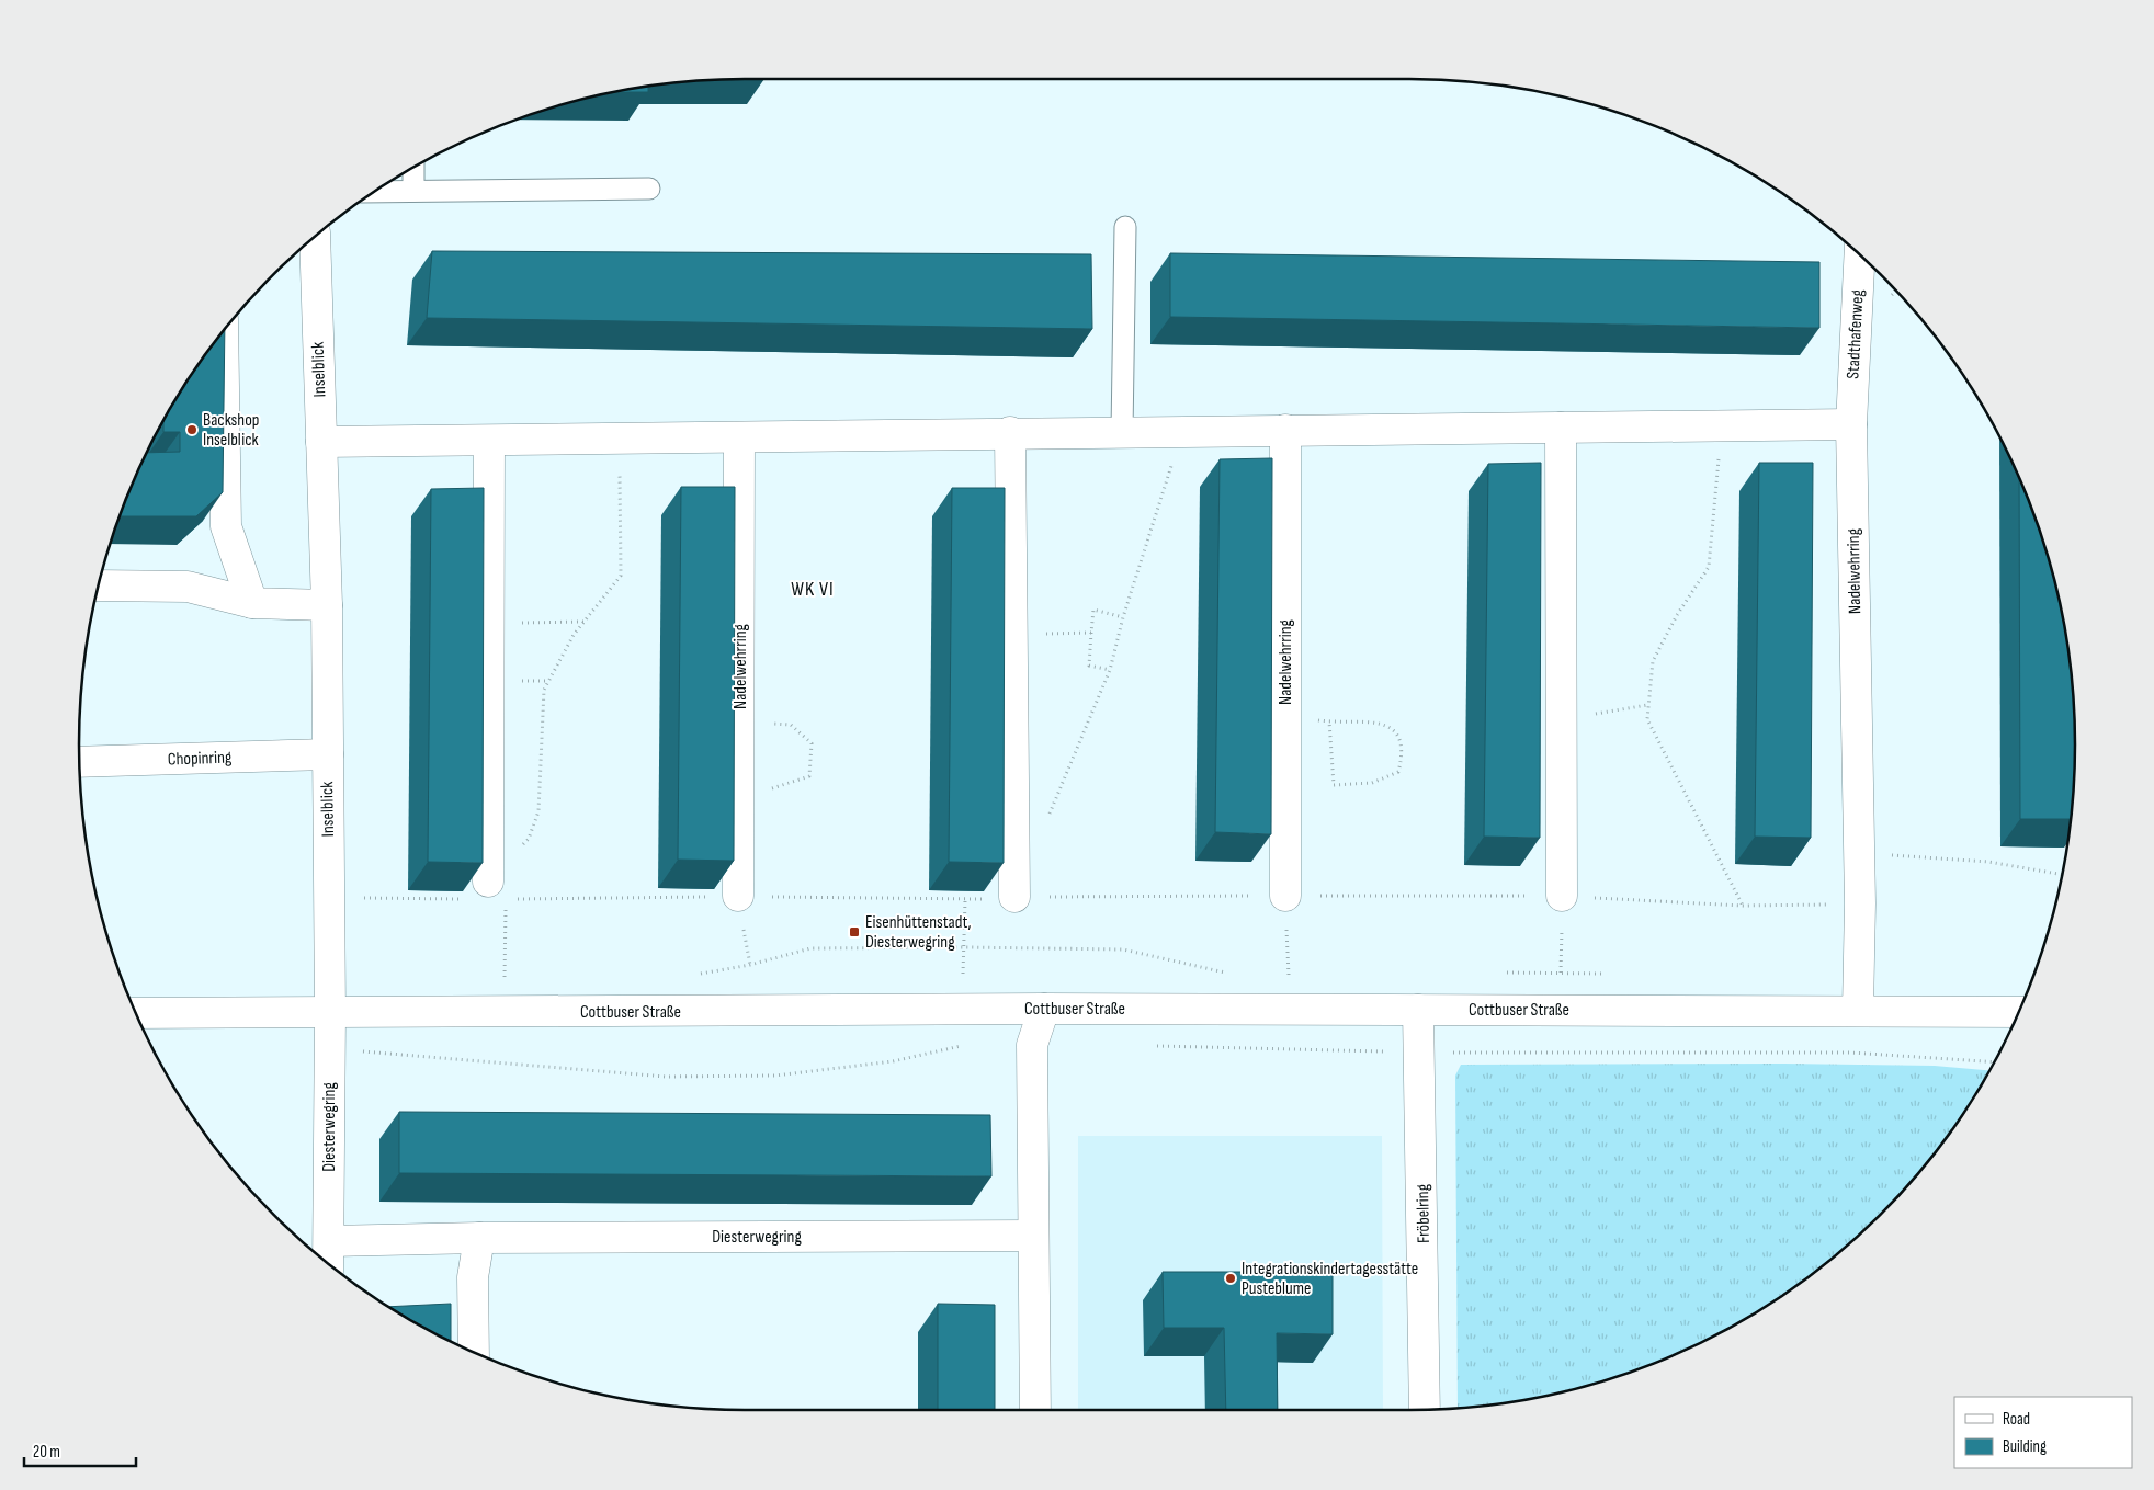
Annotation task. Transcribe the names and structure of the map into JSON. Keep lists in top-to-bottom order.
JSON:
{
  "streets": {
    "street": [
      "Stadthafenweg",
      "Inselblick",
      "Nadelwehrring",
      "Chopinring",
      "Cottbuser Straße",
      "Diesterwegring",
      "Fröbelring"
    ]
  },
  "crossings": [
    ["Stadthafenweg", "Nadelwehrring"],
    ["Inselblick", "Chopinring"],
    ["Inselblick", "Cottbuser Straße"],
    ["Inselblick", "Diesterwegring"],
    ["Nadelwehrring", "Cottbuser Straße"],
    ["Cottbuser Straße", "Diesterwegring"],
    ["Cottbuser Straße", "Fröbelring"]
  ],
  "districts": ["WK VI"],
  "places": {
    "other": ["Backshop Inselblick", "Integrationskindertagesstätte Pusteblume"],
    "transit": ["Eisenhüttenstadt, Diesterwegring"]
  },
  "legend": ["Road", "Building"],
  "scale_bar": "20 m"
}
